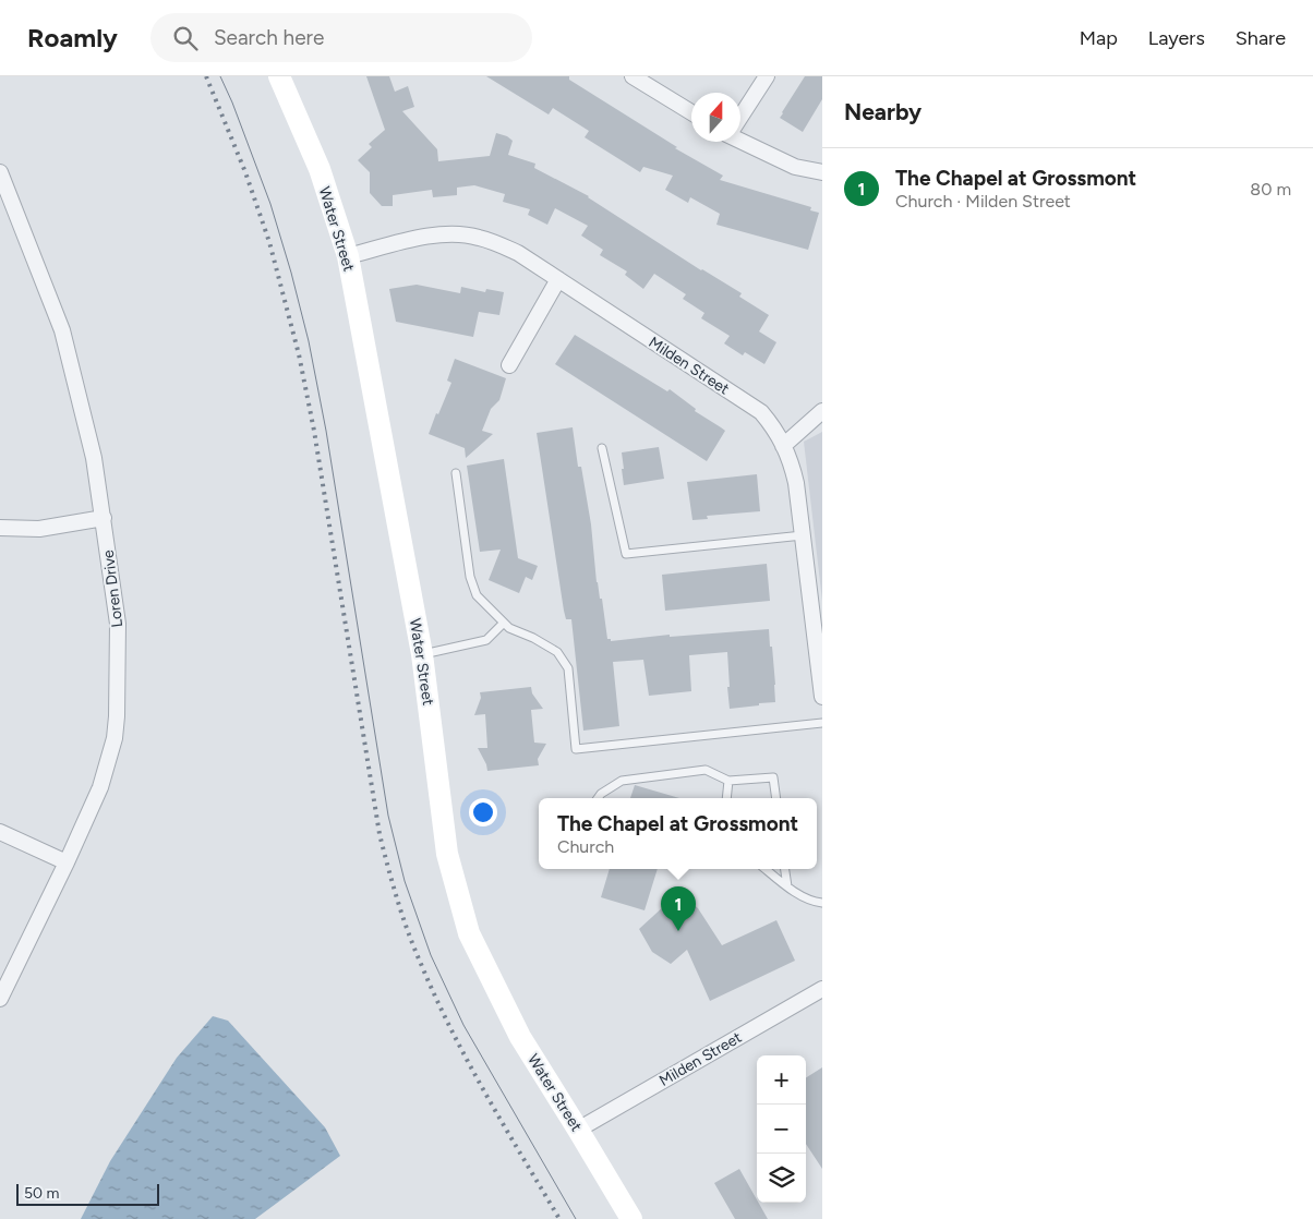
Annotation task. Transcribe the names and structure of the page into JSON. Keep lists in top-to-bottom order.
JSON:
{
  "streets": {
    "street": ["Water Street", "Milden Street", "Loren Drive"]
  },
  "crossings": [
    ["Water Street", "Milden Street"]
  ],
  "scale_bar": "50 m",
  "north": "top",
  "page": {
    "header": "Roamly",
    "search": "Search here",
    "nav": ["Map", "Layers", "Share"],
    "heading": "Nearby",
    "list": [
      {
        "mark": "1",
        "name": "The Chapel at Grossmont",
        "note": "Church · Milden Street",
        "value": "80 m"
      }
    ],
    "popup": ["The Chapel at Grossmont", "Church"],
    "pins": "1",
    "map_buttons": ["+", "−"],
    "scale": "50 m"
  }
}
